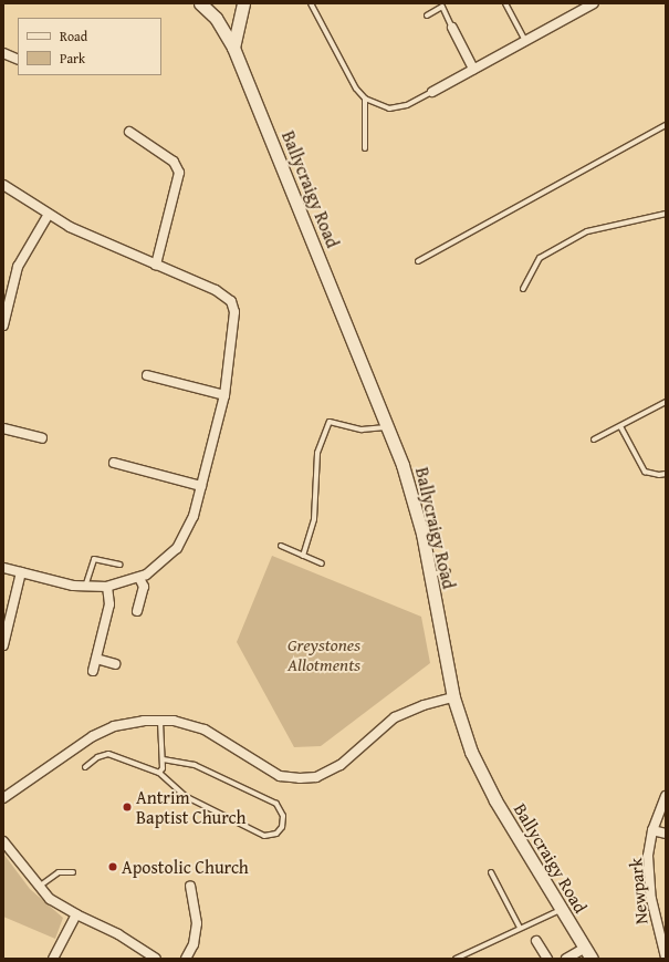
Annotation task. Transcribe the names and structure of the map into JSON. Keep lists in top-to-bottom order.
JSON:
{
  "streets": {
    "main road": ["Ballycraigy Road"],
    "street": ["Newpark"]
  },
  "parks": ["Greystones Allotments"],
  "places": ["Antrim Baptist Church", "Apostolic Church"],
  "legend": ["Road", "Park"]
}
